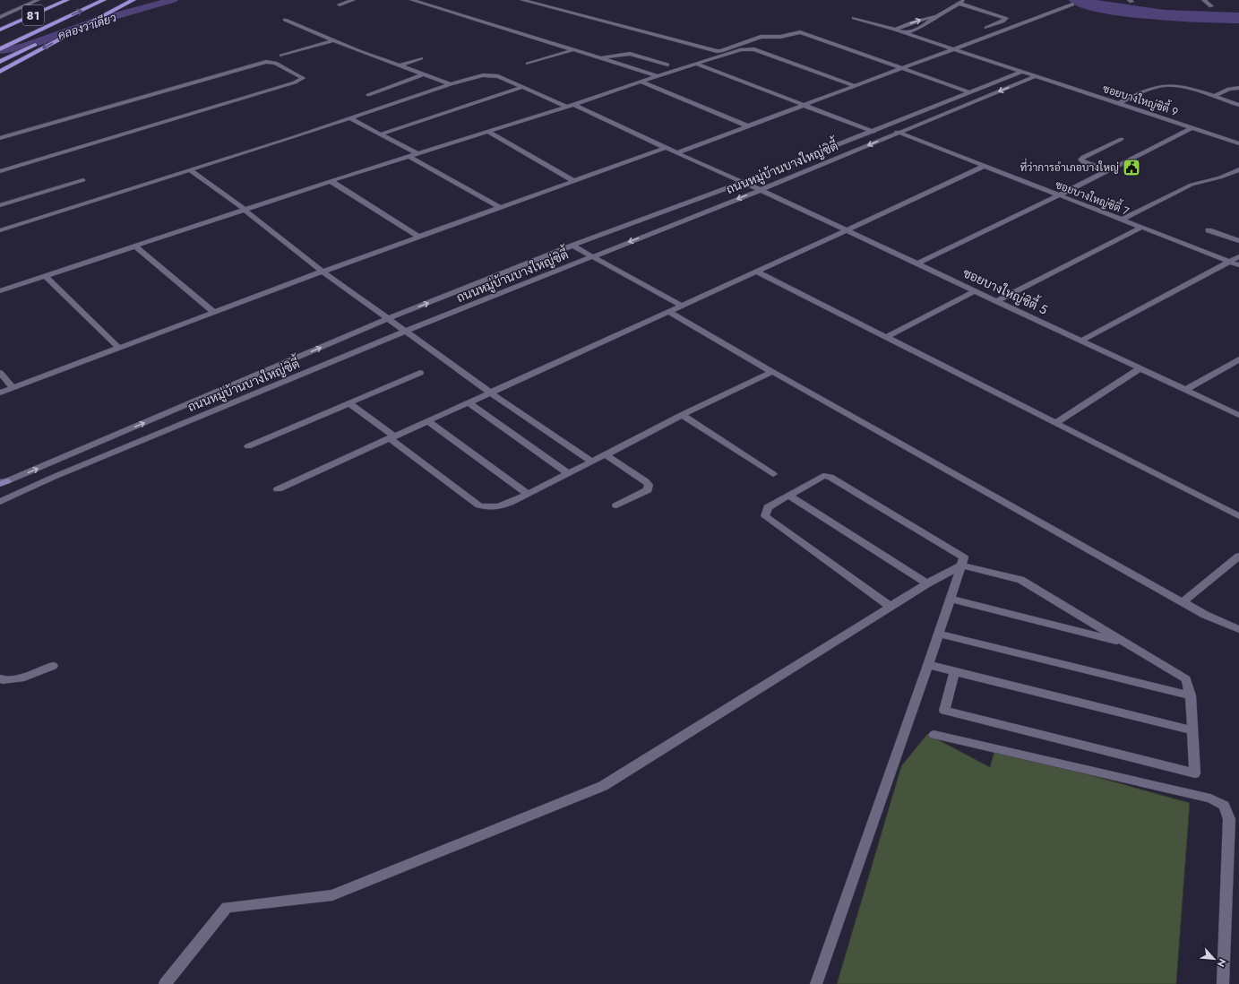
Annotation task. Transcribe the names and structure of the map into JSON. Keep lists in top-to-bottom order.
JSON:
{
  "streets": {
    "highway": ["81"],
    "street": [
      "ซอยบางใหญ่ซิตี้ 9",
      "ถนนหมู่บ้านบางใหญ่ซิตี้",
      "ซอยบางใหญ่ซิตี้ 7",
      "ซอยบางใหญ่ซิตี้ 5"
    ]
  },
  "crossings": [
    ["ซอยบางใหญ่ซิตี้ 9", "ถนนหมู่บ้านบางใหญ่ซิตี้"],
    ["ถนนหมู่บ้านบางใหญ่ซิตี้", "ซอยบางใหญ่ซิตี้ 7"],
    ["ถนนหมู่บ้านบางใหญ่ซิตี้", "ซอยบางใหญ่ซิตี้ 5"]
  ],
  "water": ["คลองวาเดียว"],
  "places": {
    "public building": ["ที่ว่าการอำเภอบางใหญ่"]
  },
  "north": "bottom right"
}
